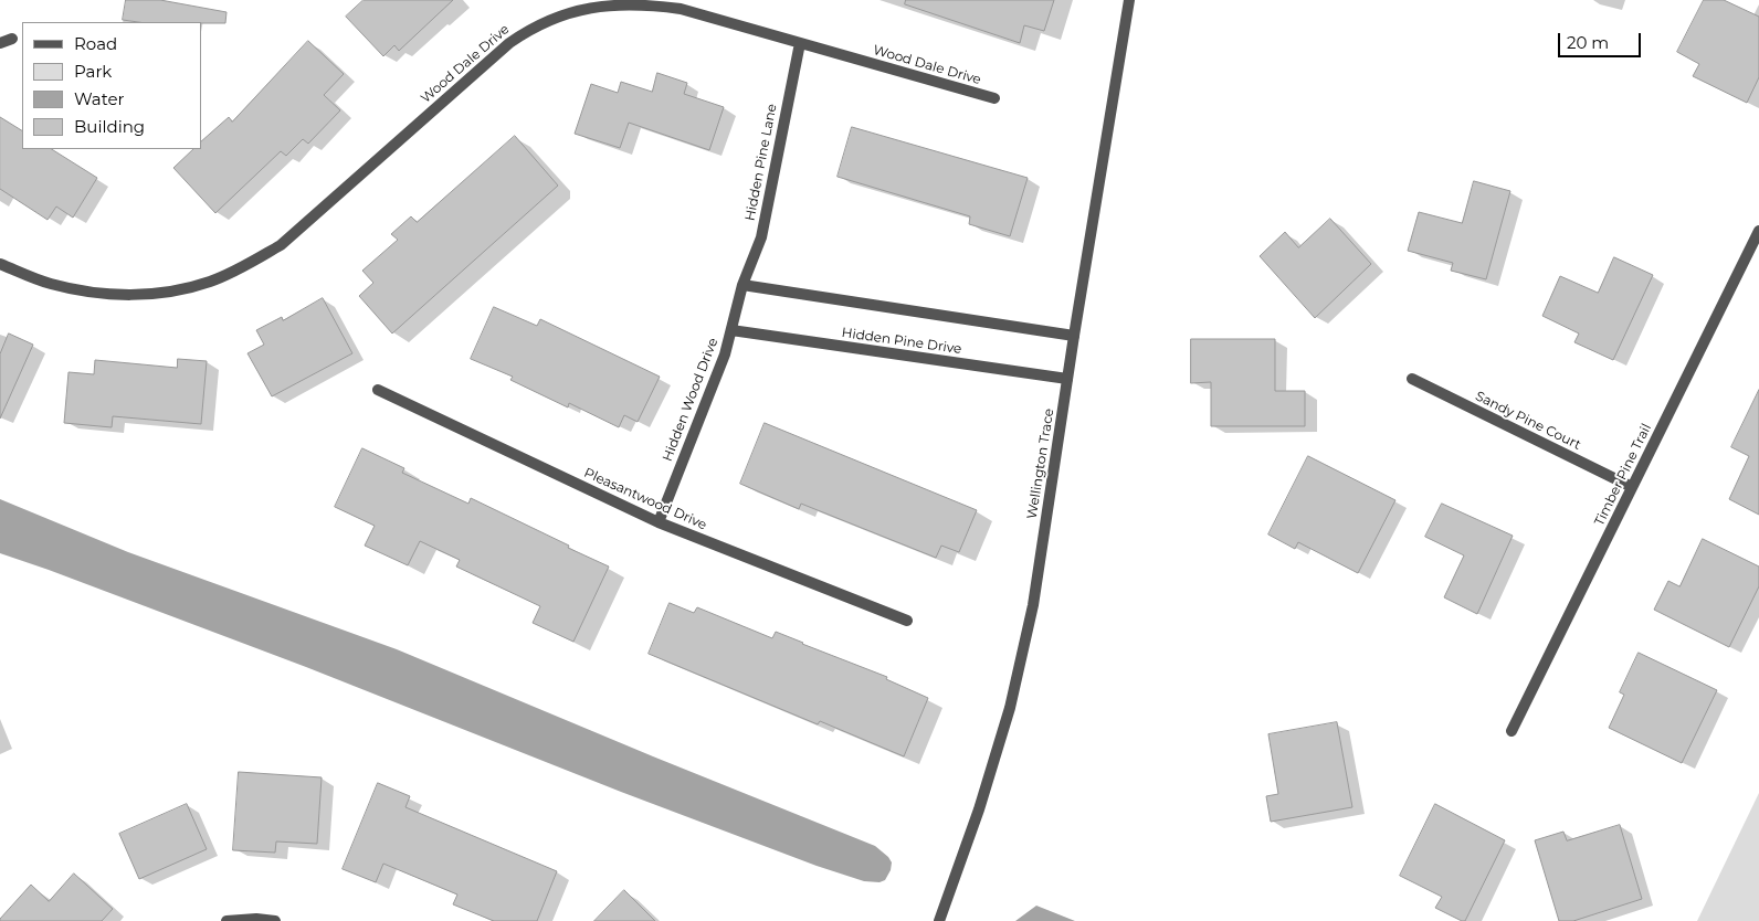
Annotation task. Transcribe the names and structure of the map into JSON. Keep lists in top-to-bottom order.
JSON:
{
  "streets": {
    "street": [
      "Wood Dale Drive",
      "Hidden Pine Lane",
      "Hidden Pine Drive",
      "Hidden Wood Drive",
      "Sandy Pine Court",
      "Wellington Trace",
      "Timber Pine Trail",
      "Pleasantwood Drive"
    ]
  },
  "crossings": [
    ["Wood Dale Drive", "Hidden Pine Lane"],
    ["Hidden Pine Lane", "Hidden Wood Drive"],
    ["Hidden Pine Drive", "Hidden Wood Drive"],
    ["Hidden Pine Drive", "Wellington Trace"],
    ["Hidden Wood Drive", "Pleasantwood Drive"],
    ["Sandy Pine Court", "Timber Pine Trail"]
  ],
  "legend": [
    "Road",
    "Park",
    "Water",
    "Building"
  ],
  "scale_bar": "20 m"
}
